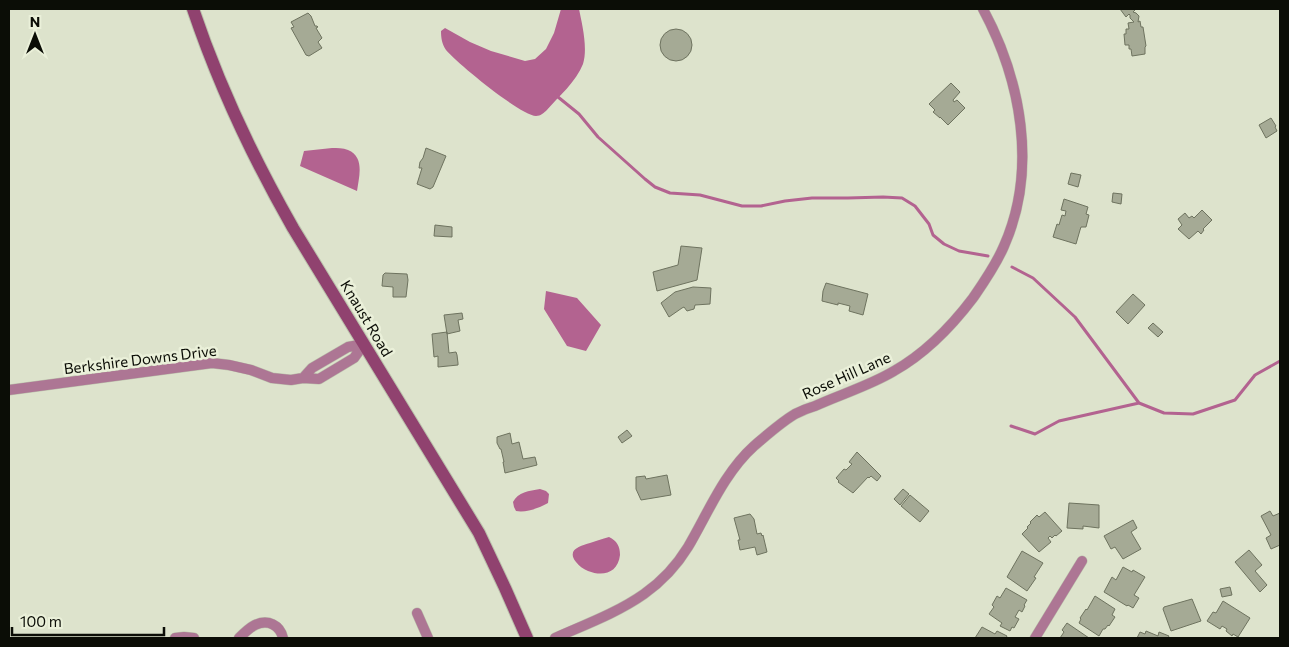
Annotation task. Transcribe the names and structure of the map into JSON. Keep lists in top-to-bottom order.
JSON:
{
  "streets": {
    "main road": ["Knaust Road"],
    "street": ["Berkshire Downs Drive", "Rose Hill Lane"]
  },
  "crossings": [
    ["Knaust Road", "Berkshire Downs Drive"]
  ],
  "scale_bar": "100 m",
  "north": "top"
}
